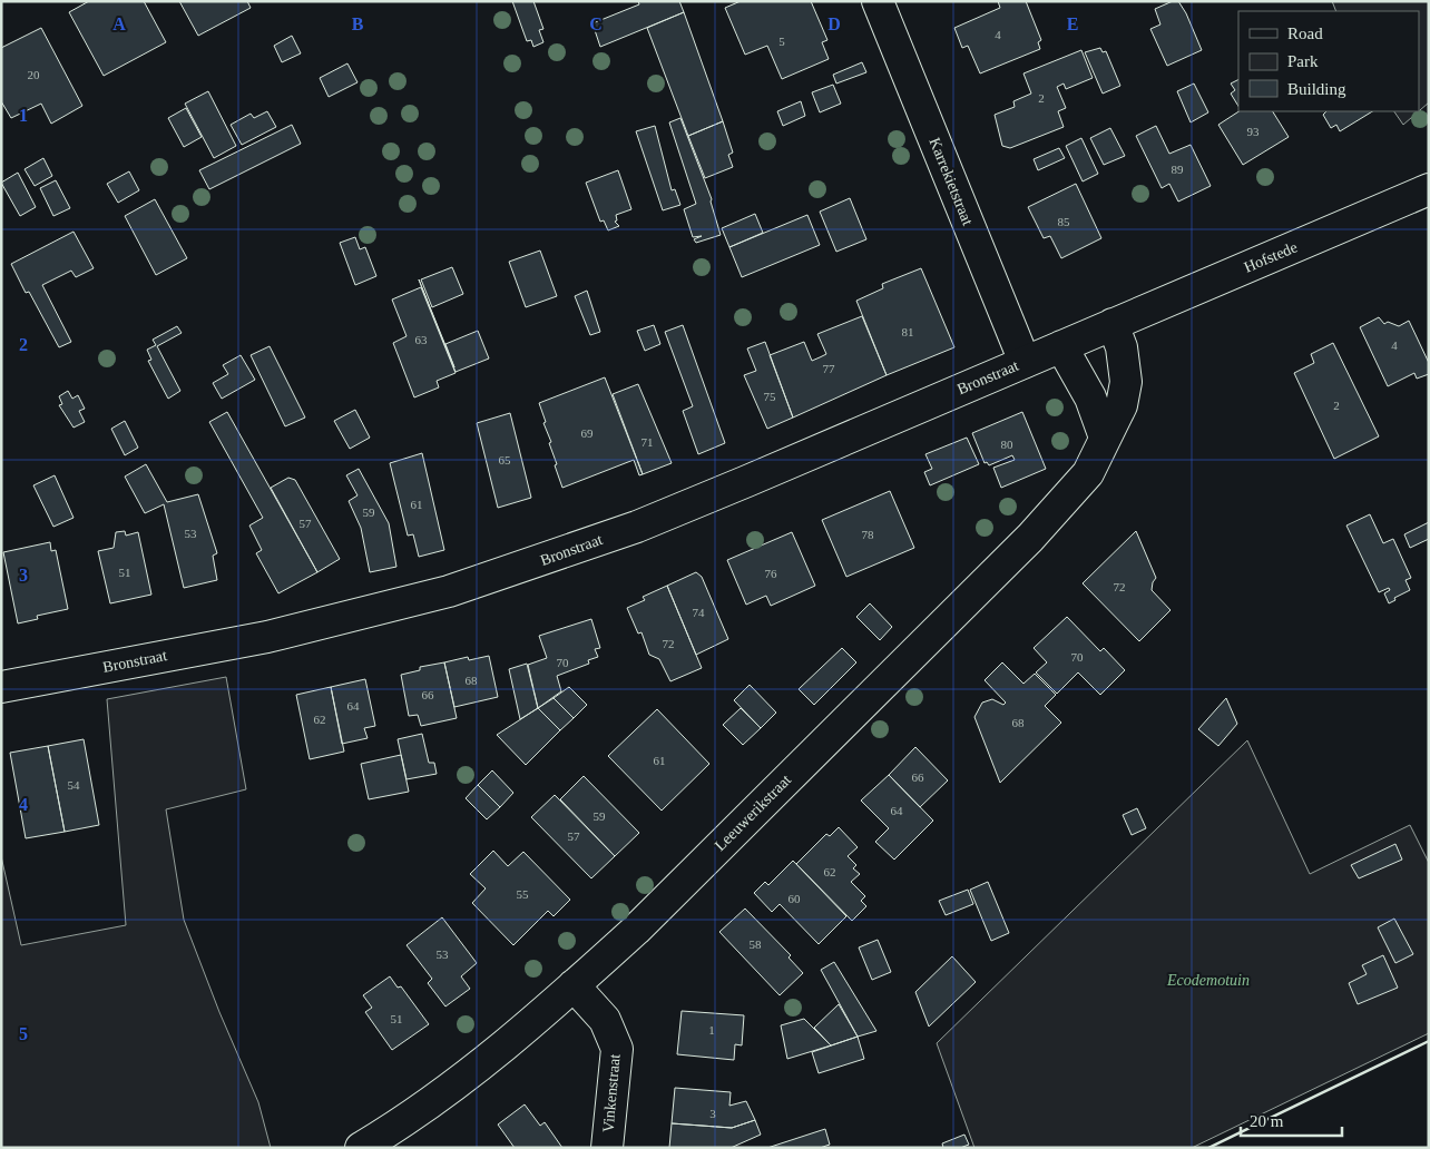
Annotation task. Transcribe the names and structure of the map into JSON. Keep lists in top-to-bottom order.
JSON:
{
  "streets": {
    "street": [
      "Karrekietstraat",
      "Hofstede",
      "Bronstraat",
      "Leeuwerikstraat",
      "Vinkenstraat"
    ]
  },
  "crossings": [
    ["Karrekietstraat", "Bronstraat"],
    ["Hofstede", "Bronstraat"],
    ["Hofstede", "Leeuwerikstraat"],
    ["Bronstraat", "Leeuwerikstraat"],
    ["Leeuwerikstraat", "Vinkenstraat"]
  ],
  "parks": ["Ecodemotuin"],
  "house_numbers": [
    "4",
    "5",
    "20",
    "2",
    "93",
    "89",
    "85",
    "81",
    "63",
    "4",
    "77",
    "75",
    "2",
    "69",
    "71",
    "80",
    "65",
    "61",
    "59",
    "57",
    "53",
    "78",
    "51",
    "76",
    "72",
    "74",
    "72",
    "70",
    "70",
    "68",
    "66",
    "64",
    "62",
    "68",
    "61",
    "66",
    "54",
    "64",
    "59",
    "57",
    "62",
    "55",
    "60",
    "58",
    "53",
    "51",
    "1",
    "3"
  ],
  "legend": ["Road", "Park", "Building"],
  "scale_bar": "20 m",
  "grid": {
    "columns": [
      "A",
      "B",
      "C",
      "D",
      "E"
    ],
    "rows": [
      "1",
      "2",
      "3",
      "4",
      "5"
    ]
  }
}
